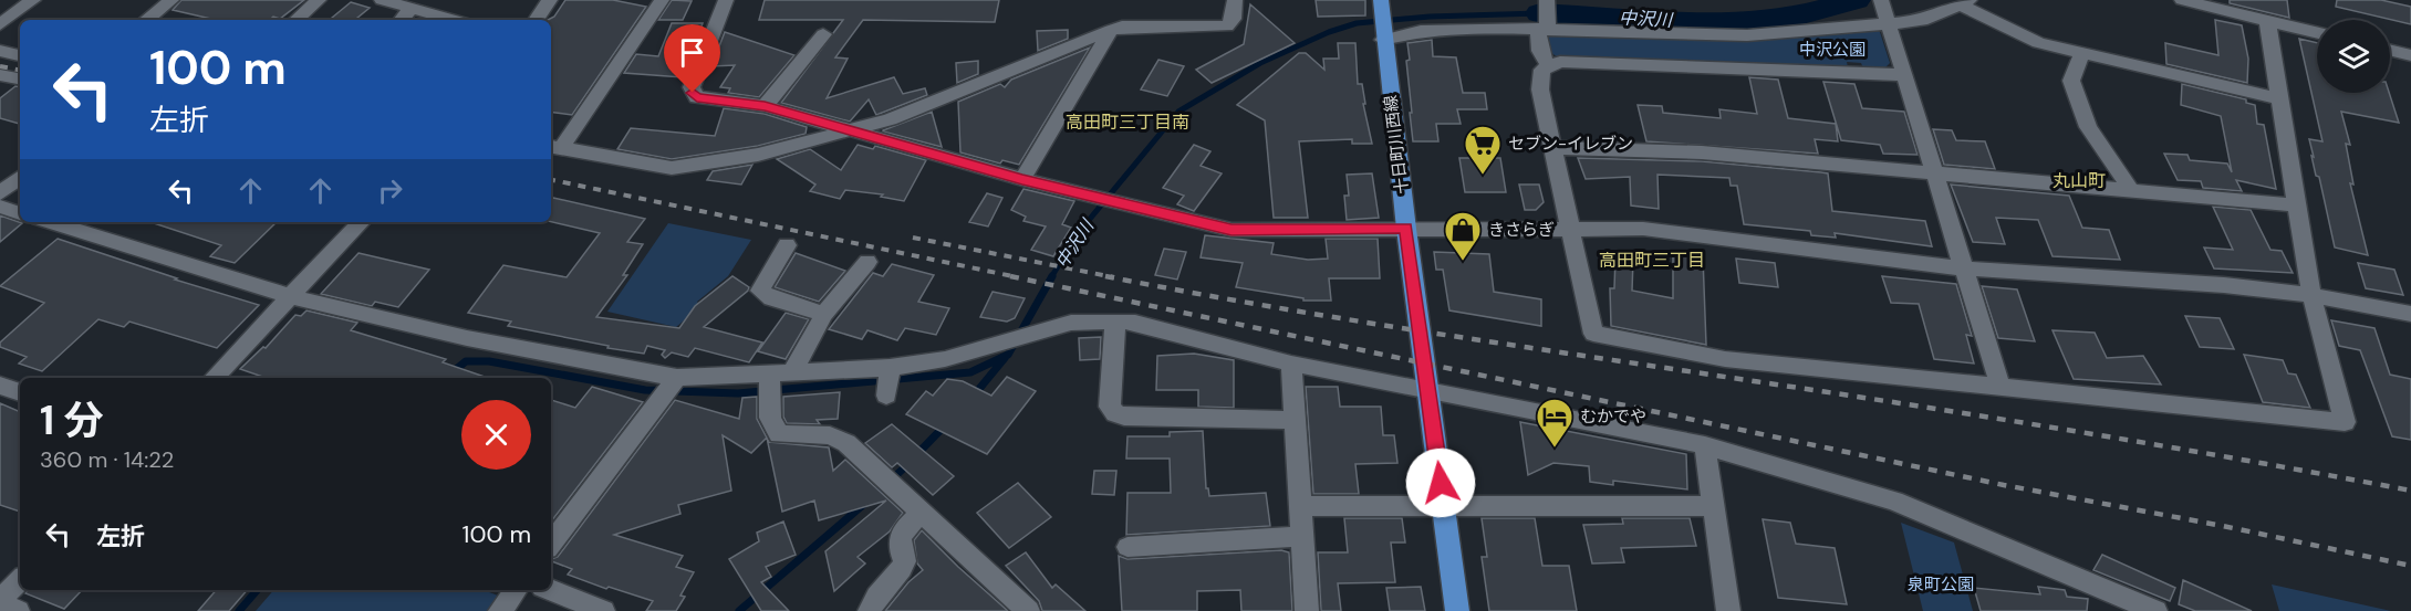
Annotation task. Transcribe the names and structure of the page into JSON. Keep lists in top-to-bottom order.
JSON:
{
  "streets": {
    "main road": ["十日町川西線"]
  },
  "districts": ["高田町三丁目南", "丸山町", "高田町三丁目"],
  "water": ["中沢川"],
  "parks": ["中沢公園", "泉町公園"],
  "places": {
    "supermarket": ["セブン-イレブン"],
    "shop": ["きさらぎ"],
    "hotel": ["むかでや"]
  },
  "page": {
    "turn": ["100 m", "左折"],
    "heading": ["1 分", "360 m · 14:22"],
    "list": [
      {
        "name": "左折",
        "value": "100 m"
      }
    ]
  }
}
